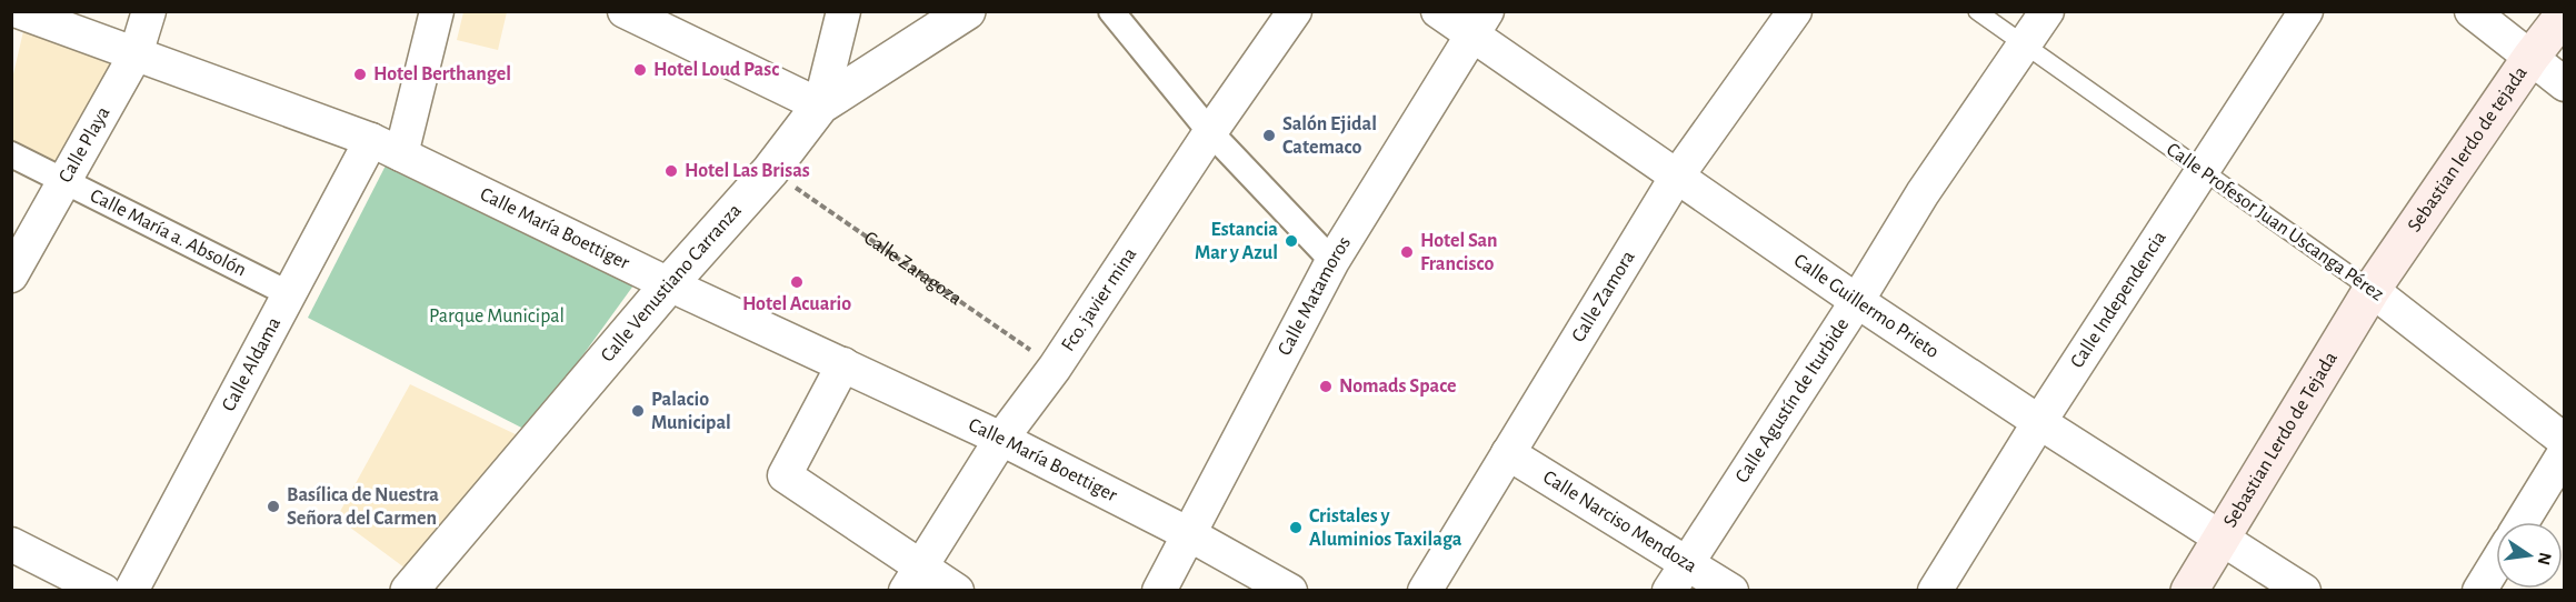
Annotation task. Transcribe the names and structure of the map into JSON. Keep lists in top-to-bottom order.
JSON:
{
  "streets": {
    "main road": ["Sebastian lerdo de tejada", "Sebastian Lerdo de Tejada"],
    "street": [
      "Calle Playa",
      "Calle Profesor Juan Uscanga Pérez",
      "Calle María Boettiger",
      "Calle María a. Absolón",
      "Calle Venustiano Carranza",
      "Calle Matamoros",
      "Calle Zamora",
      "Fco. javier mina",
      "Calle Independencia",
      "Calle Guillermo Prieto",
      "Calle Aldama",
      "Calle Agustín de Iturbide",
      "Calle Narciso Mendoza"
    ],
    "path": ["Calle Zaragoza"]
  },
  "crossings": [
    ["Calle Playa", "Calle María Boettiger"],
    ["Calle Playa", "Calle María a. Absolón"],
    ["Sebastian lerdo de tejada", "Calle Profesor Juan Uscanga Pérez"],
    ["Sebastian lerdo de tejada", "Sebastian Lerdo de Tejada"],
    ["Calle Profesor Juan Uscanga Pérez", "Calle Independencia"],
    ["Calle Profesor Juan Uscanga Pérez", "Calle Agustín de Iturbide"],
    ["Calle Profesor Juan Uscanga Pérez", "Sebastian Lerdo de Tejada"],
    ["Calle María Boettiger", "Calle Venustiano Carranza"],
    ["Calle María Boettiger", "Calle Matamoros"],
    ["Calle María Boettiger", "Fco. javier mina"],
    ["Calle María Boettiger", "Calle Aldama"],
    ["Calle María a. Absolón", "Calle Aldama"],
    ["Calle Zaragoza", "Calle Venustiano Carranza"],
    ["Calle Zaragoza", "Fco. javier mina"],
    ["Calle Matamoros", "Calle Guillermo Prieto"],
    ["Calle Zamora", "Calle Guillermo Prieto"],
    ["Calle Zamora", "Calle Narciso Mendoza"],
    ["Calle Independencia", "Calle Guillermo Prieto"],
    ["Calle Guillermo Prieto", "Calle Agustín de Iturbide"],
    ["Calle Guillermo Prieto", "Sebastian Lerdo de Tejada"],
    ["Calle Agustín de Iturbide", "Calle Narciso Mendoza"]
  ],
  "parks": ["Parque Municipal"],
  "places": [
    "Hotel Loud Pasc",
    "Hotel Berthangel",
    "Salón Ejidal Catemaco",
    "Hotel Las Brisas",
    "Estancia Mar y Azul",
    "Hotel San Francisco",
    "Hotel Acuario",
    "Nomads Space",
    "Palacio Municipal",
    "Basílica de Nuestra Señora del Carmen",
    "Cristales y Aluminios Taxilaga"
  ],
  "north": "right"
}
